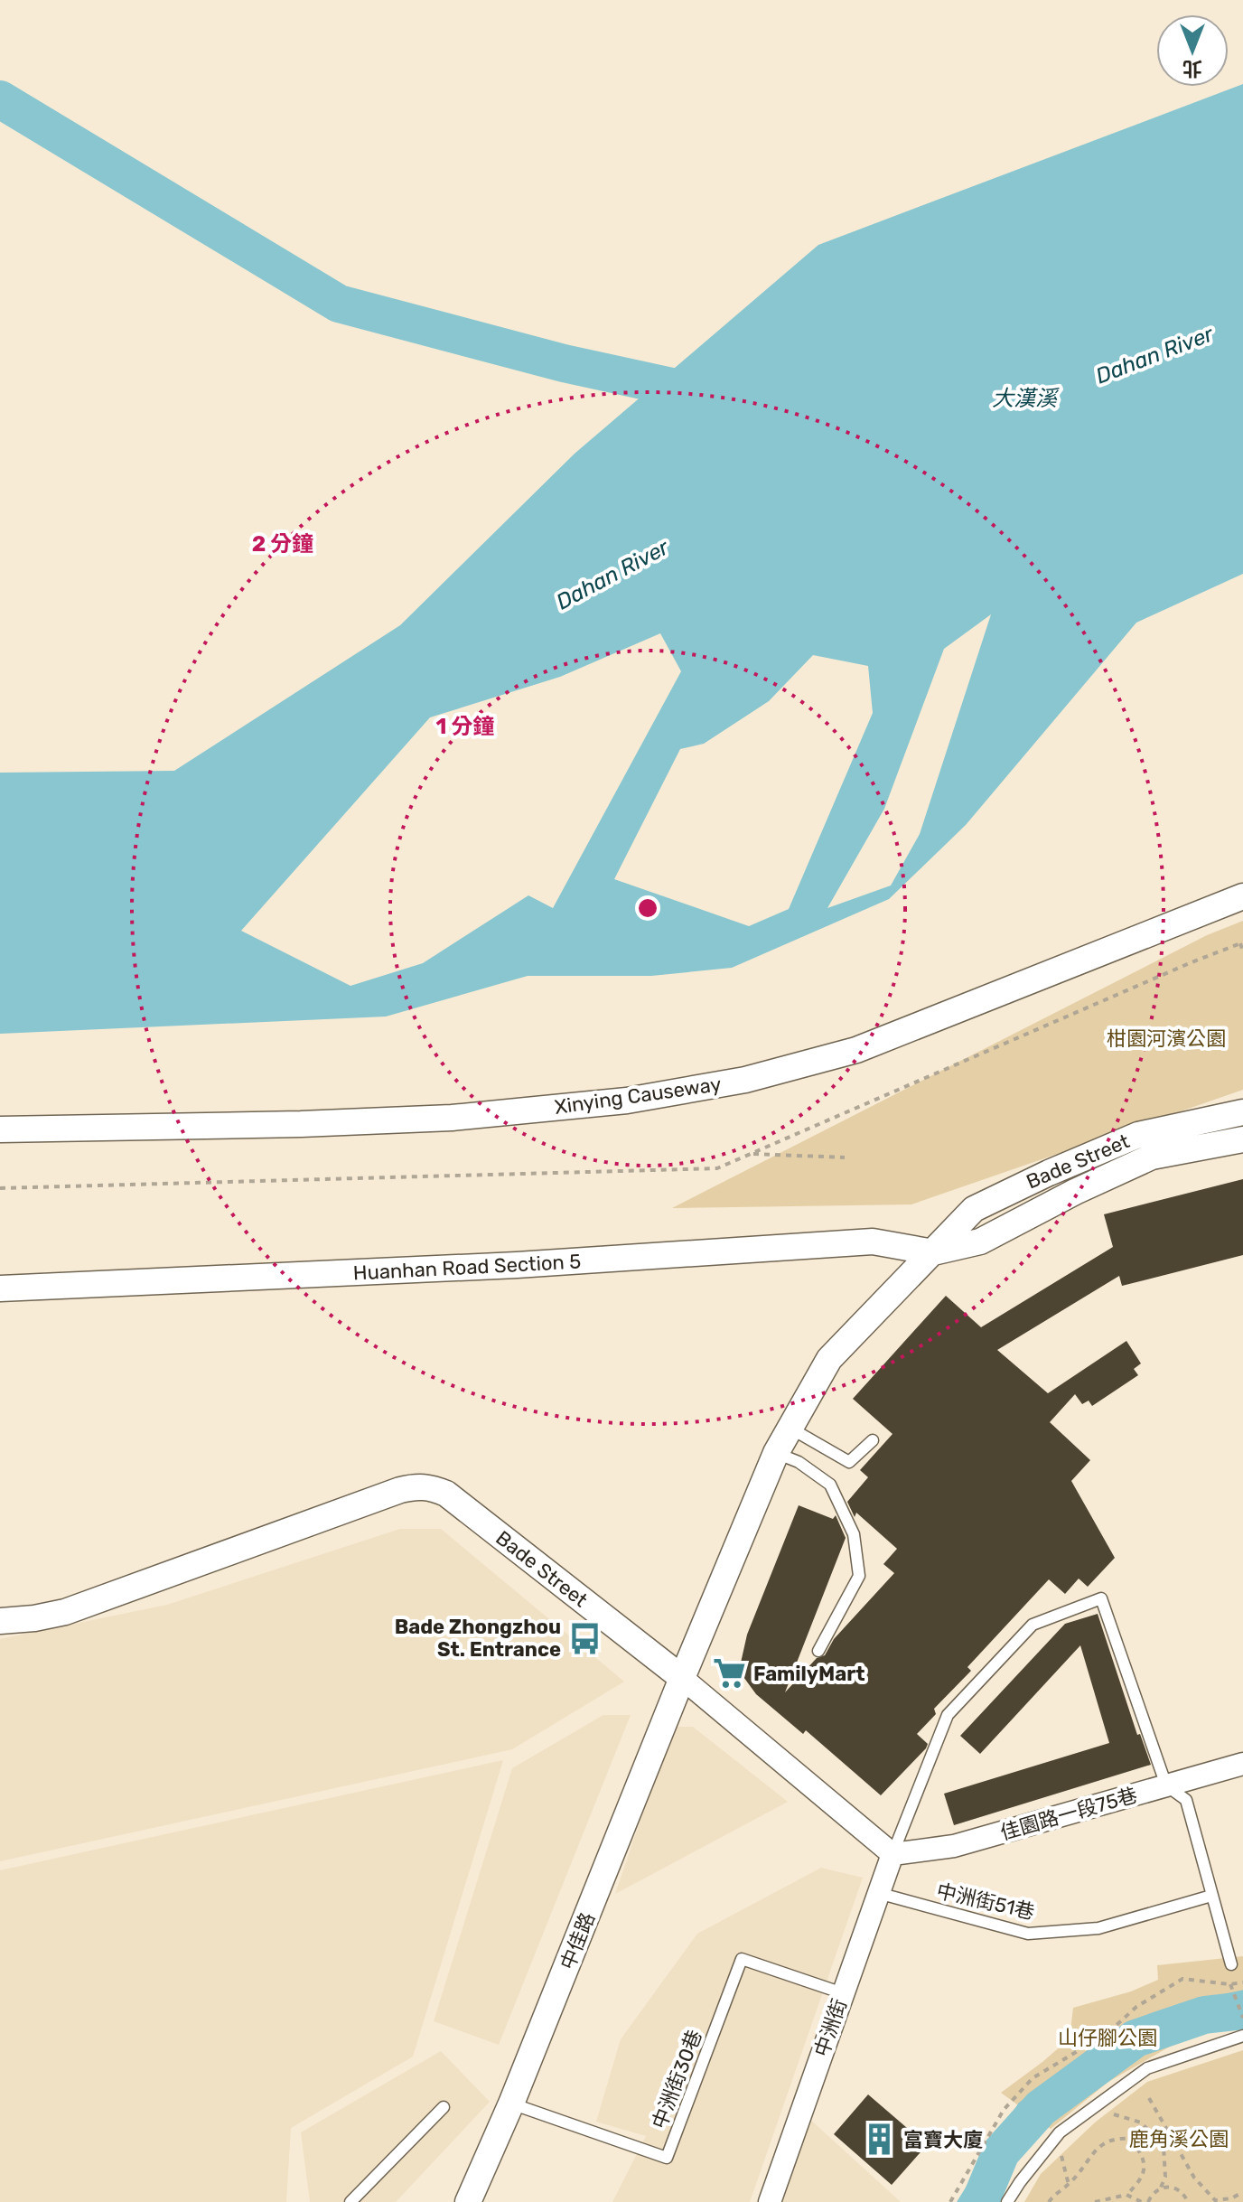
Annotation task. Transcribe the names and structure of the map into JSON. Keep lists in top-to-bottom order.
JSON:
{
  "streets": {
    "street": [
      "Xinying Causeway",
      "Bade Street",
      "Huanhan Road Section 5",
      "佳園路一段75巷",
      "中佳路",
      "中洲街"
    ],
    "lane": ["中洲街51巷", "中洲街30巷"]
  },
  "crossings": [
    ["Bade Street", "Huanhan Road Section 5"],
    ["Bade Street", "中佳路"],
    ["佳園路一段75巷", "中洲街"],
    ["中洲街51巷", "中洲街"],
    ["中佳路", "中洲街30巷"],
    ["中洲街", "中洲街30巷"]
  ],
  "water": ["Dahan River", "大漢溪"],
  "parks": ["柑園河濱公園", "山仔腳公園", "鹿角溪公園"],
  "places": {
    "bus stop": ["Bade Zhongzhou St. Entrance"],
    "supermarket": ["FamilyMart"],
    "building": ["富寶大廈"]
  },
  "north": "bottom",
  "rings": ["2 分鐘", "1 分鐘"]
}
